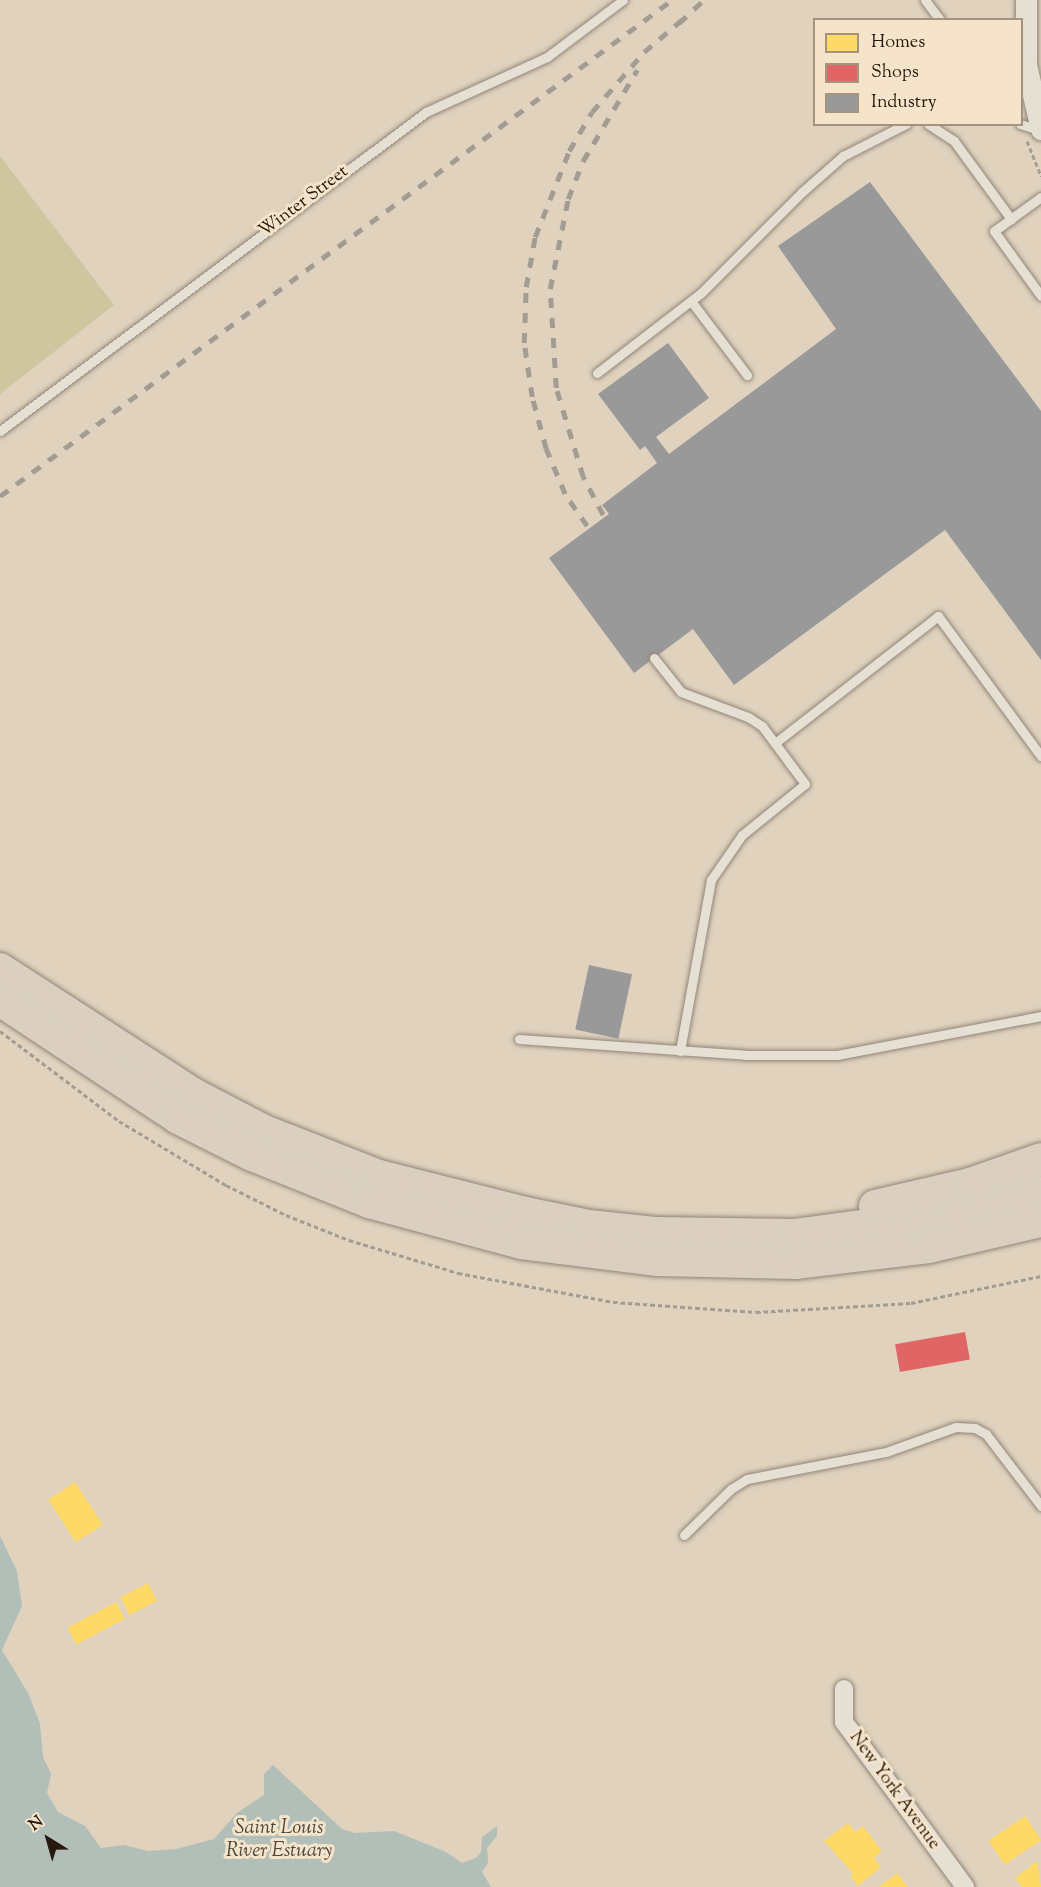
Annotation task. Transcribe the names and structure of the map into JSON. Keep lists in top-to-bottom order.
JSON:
{
  "streets": {
    "street": ["New York Avenue"],
    "lane": ["Winter Street"]
  },
  "water": ["Saint Louis River Estuary"],
  "legend": ["Homes", "Shops", "Industry"],
  "north": "top left"
}
